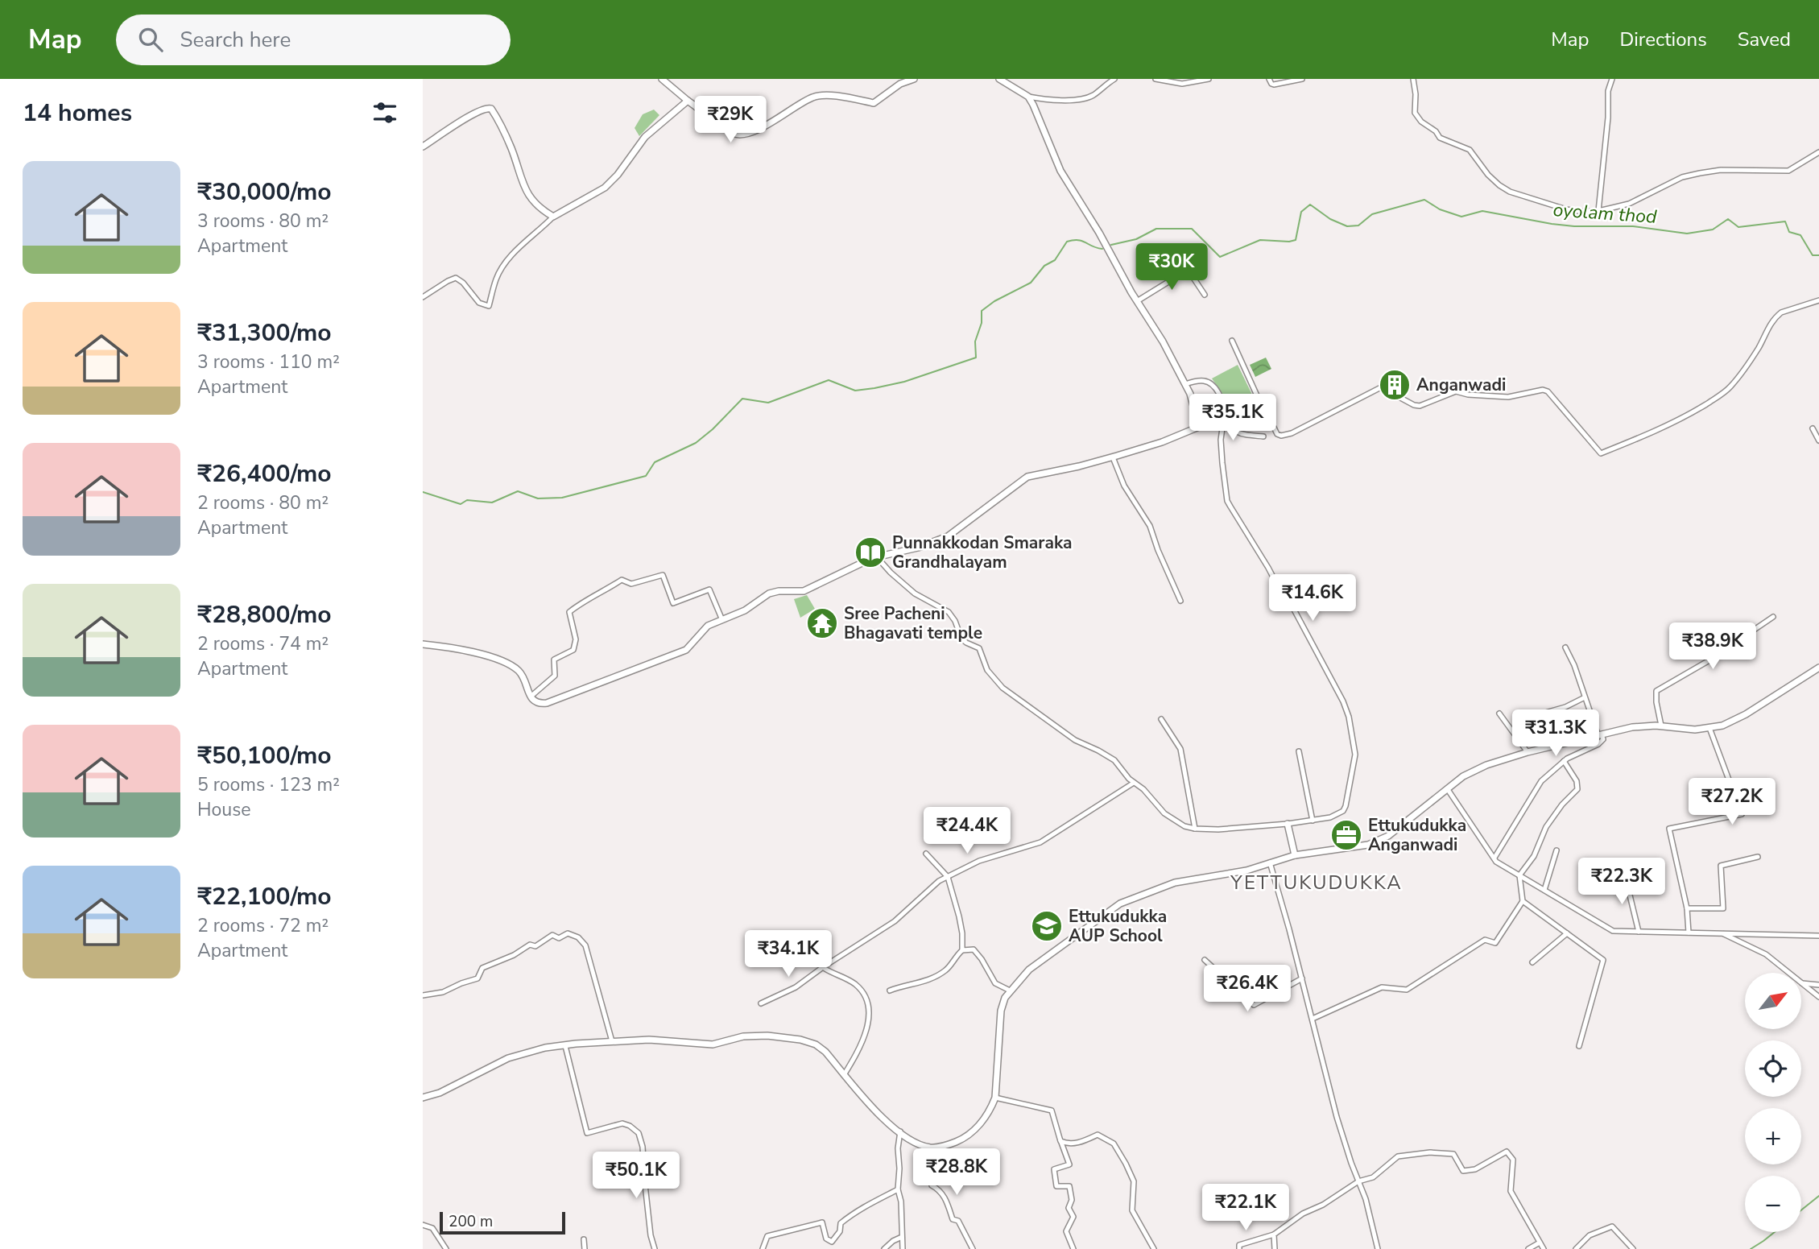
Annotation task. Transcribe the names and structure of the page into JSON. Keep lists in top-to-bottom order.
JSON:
{
  "districts": ["YETTUKUDUKKA"],
  "water": ["oyolam thod"],
  "places": {
    "building": ["Anganwadi"],
    "library": ["Punnakkodan Smaraka Grandhalayam"],
    "temple": ["Sree Pacheni Bhagavati temple"],
    "office": ["Ettukudukka Anganwadi"],
    "school or university": ["Ettukudukka AUP School"]
  },
  "scale_bar": "200 m",
  "north": "top right",
  "page": {
    "header": "Map",
    "search": "Search here",
    "nav": ["Map", "Directions", "Saved"],
    "heading": "14 homes",
    "price": [
      "₹29K",
      "₹30K",
      "₹35.1K",
      "₹14.6K",
      "₹38.9K",
      "₹31.3K",
      "₹27.2K",
      "₹24.4K",
      "₹22.3K",
      "₹34.1K",
      "₹26.4K",
      "₹28.8K",
      "₹50.1K",
      "₹22.1K"
    ],
    "list": [
      {
        "name": "₹30,000/mo",
        "note": "3 rooms · 80 m² · Apartment"
      },
      {
        "name": "₹31,300/mo",
        "note": "3 rooms · 110 m² · Apartment"
      },
      {
        "name": "₹26,400/mo",
        "note": "2 rooms · 80 m² · Apartment"
      },
      {
        "name": "₹28,800/mo",
        "note": "2 rooms · 74 m² · Apartment"
      },
      {
        "name": "₹50,100/mo",
        "note": "5 rooms · 123 m² · House"
      },
      {
        "name": "₹22,100/mo",
        "note": "2 rooms · 72 m² · Apartment"
      }
    ],
    "map_buttons": ["+", "−"],
    "scale": "200 m"
  }
}
